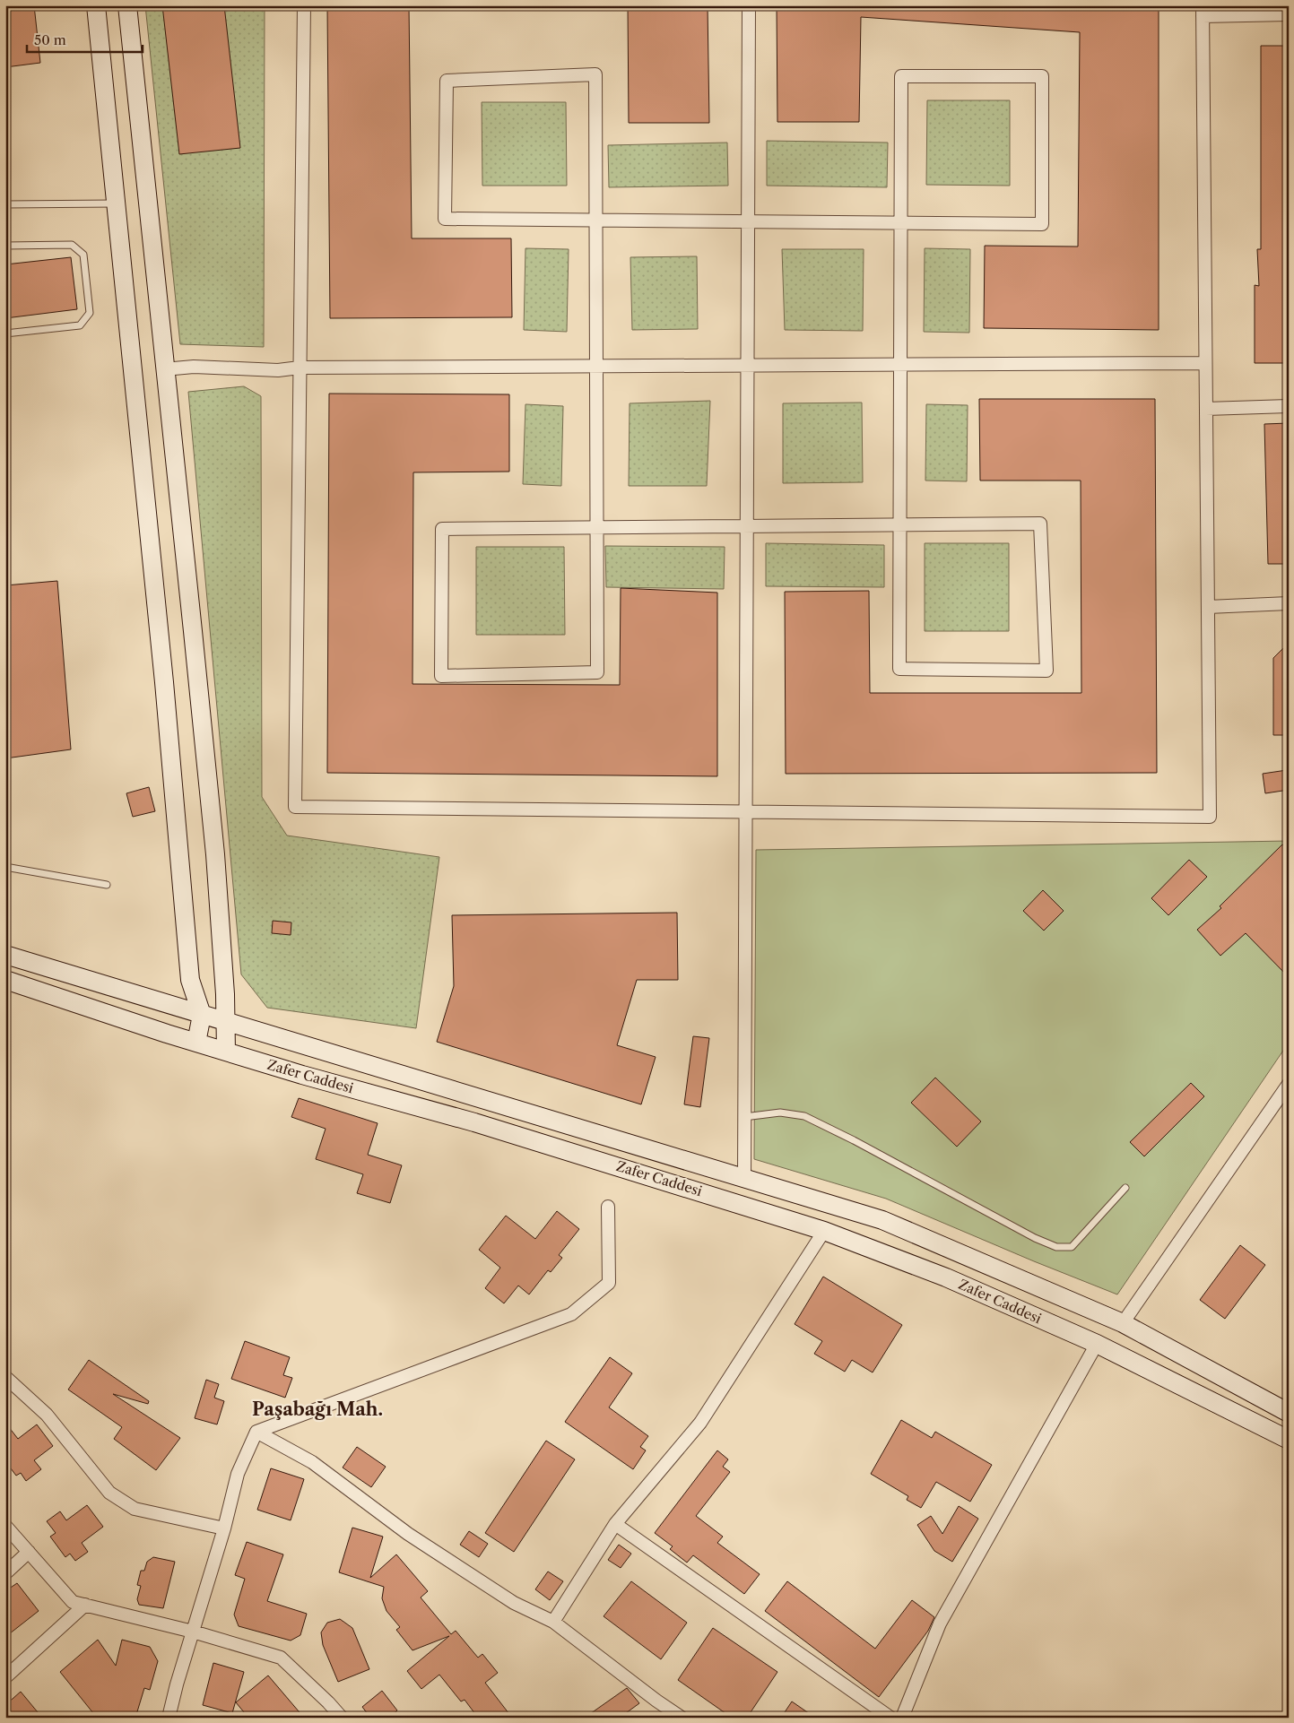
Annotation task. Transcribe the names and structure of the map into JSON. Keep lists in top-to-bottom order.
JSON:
{
  "streets": {
    "main road": ["Zafer Caddesi"]
  },
  "districts": ["Paşabağı Mah."],
  "scale_bar": "50 m"
}
